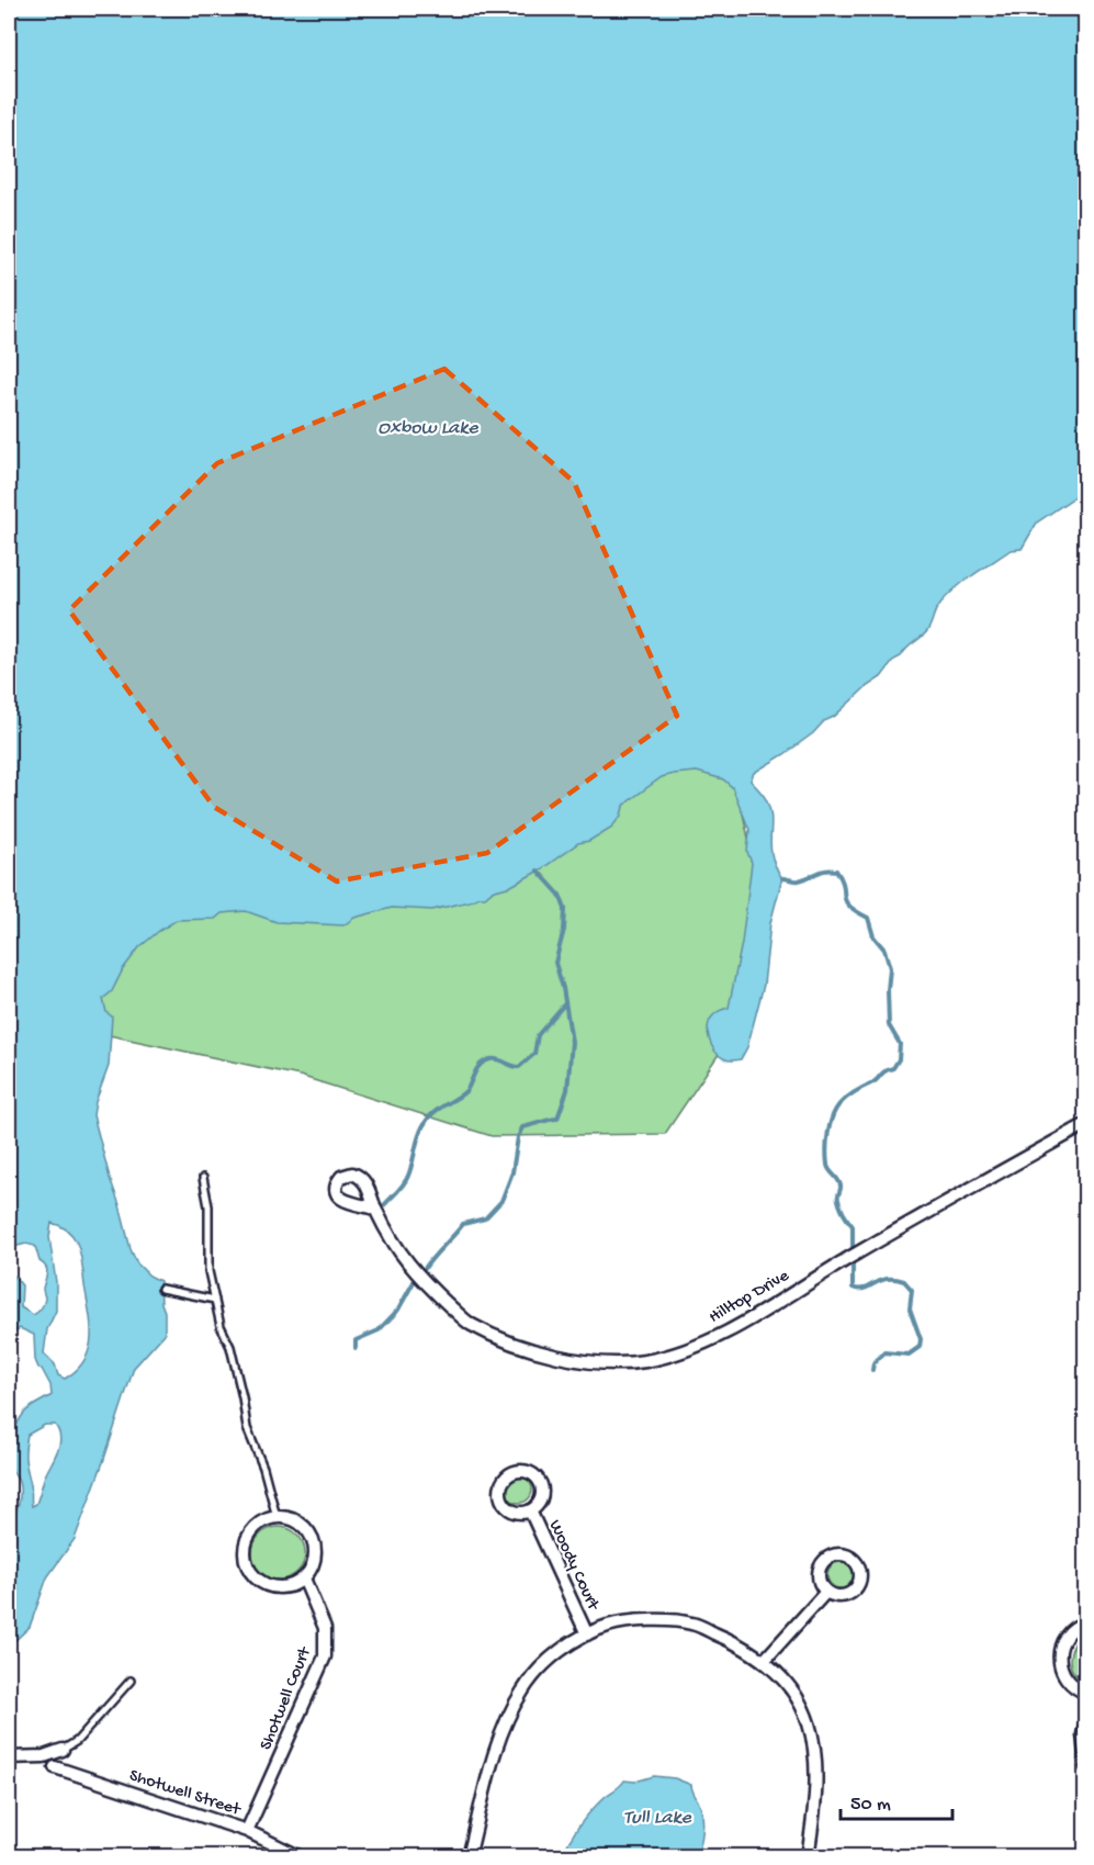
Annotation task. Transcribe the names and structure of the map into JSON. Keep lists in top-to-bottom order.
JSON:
{
  "streets": {
    "street": [
      "Hilltop Drive",
      "Woody Court",
      "Shotwell Court",
      "Shotwell Street"
    ]
  },
  "crossings": [
    ["Shotwell Court", "Shotwell Street"]
  ],
  "water": ["Oxbow Lake", "Tull Lake"],
  "scale_bar": "50 m"
}
